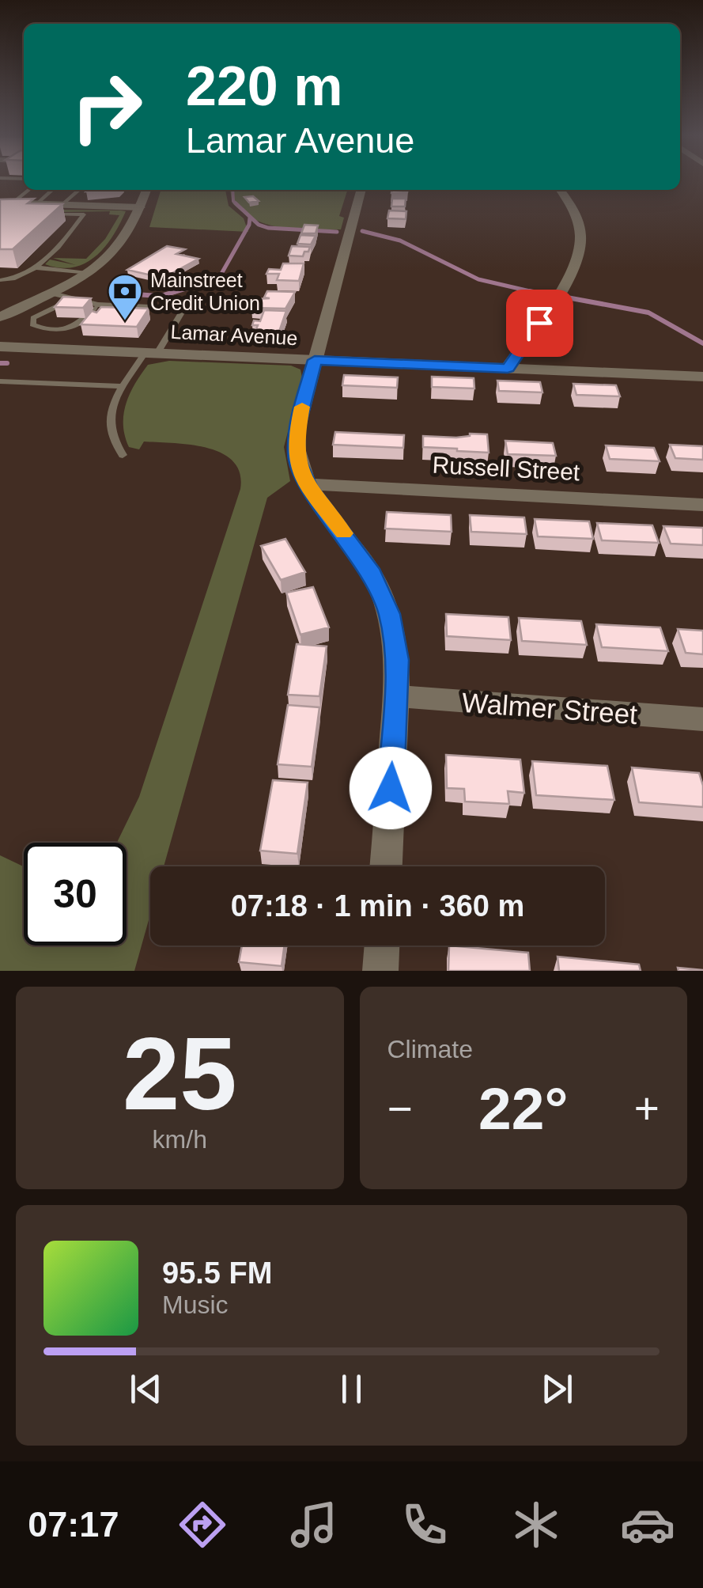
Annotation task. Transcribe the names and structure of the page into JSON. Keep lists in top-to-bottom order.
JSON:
{
  "streets": {
    "street": ["Lamar Avenue", "Russell Street", "Walmer Street"]
  },
  "places": {
    "bank": ["Mainstreet Credit Union"]
  },
  "page": {
    "turn": ["220 m", "Lamar Avenue"],
    "limit": "30",
    "trip": "07:18 · 1 min · 360 m",
    "tile": [
      ["25", "km/h"],
      "Climate"
    ],
    "heat": ["−", "22°", "+"],
    "song": ["95.5 FM", "Music"],
    "tabs": "07:17"
  }
}
